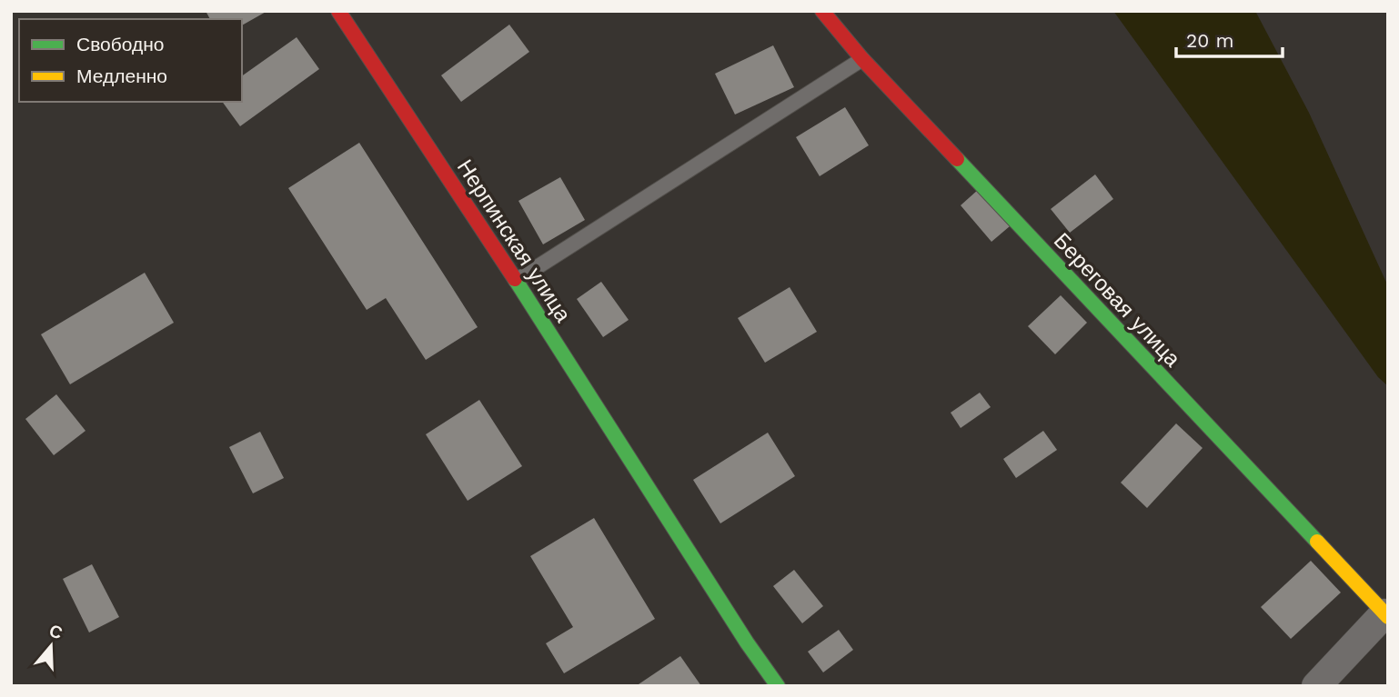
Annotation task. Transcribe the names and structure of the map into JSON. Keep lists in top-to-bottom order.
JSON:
{
  "streets": {
    "street": ["Нерпинская улица", "Береговая улица"]
  },
  "legend": ["Свободно", "Медленно"],
  "scale_bar": "20 m",
  "north": "top"
}
